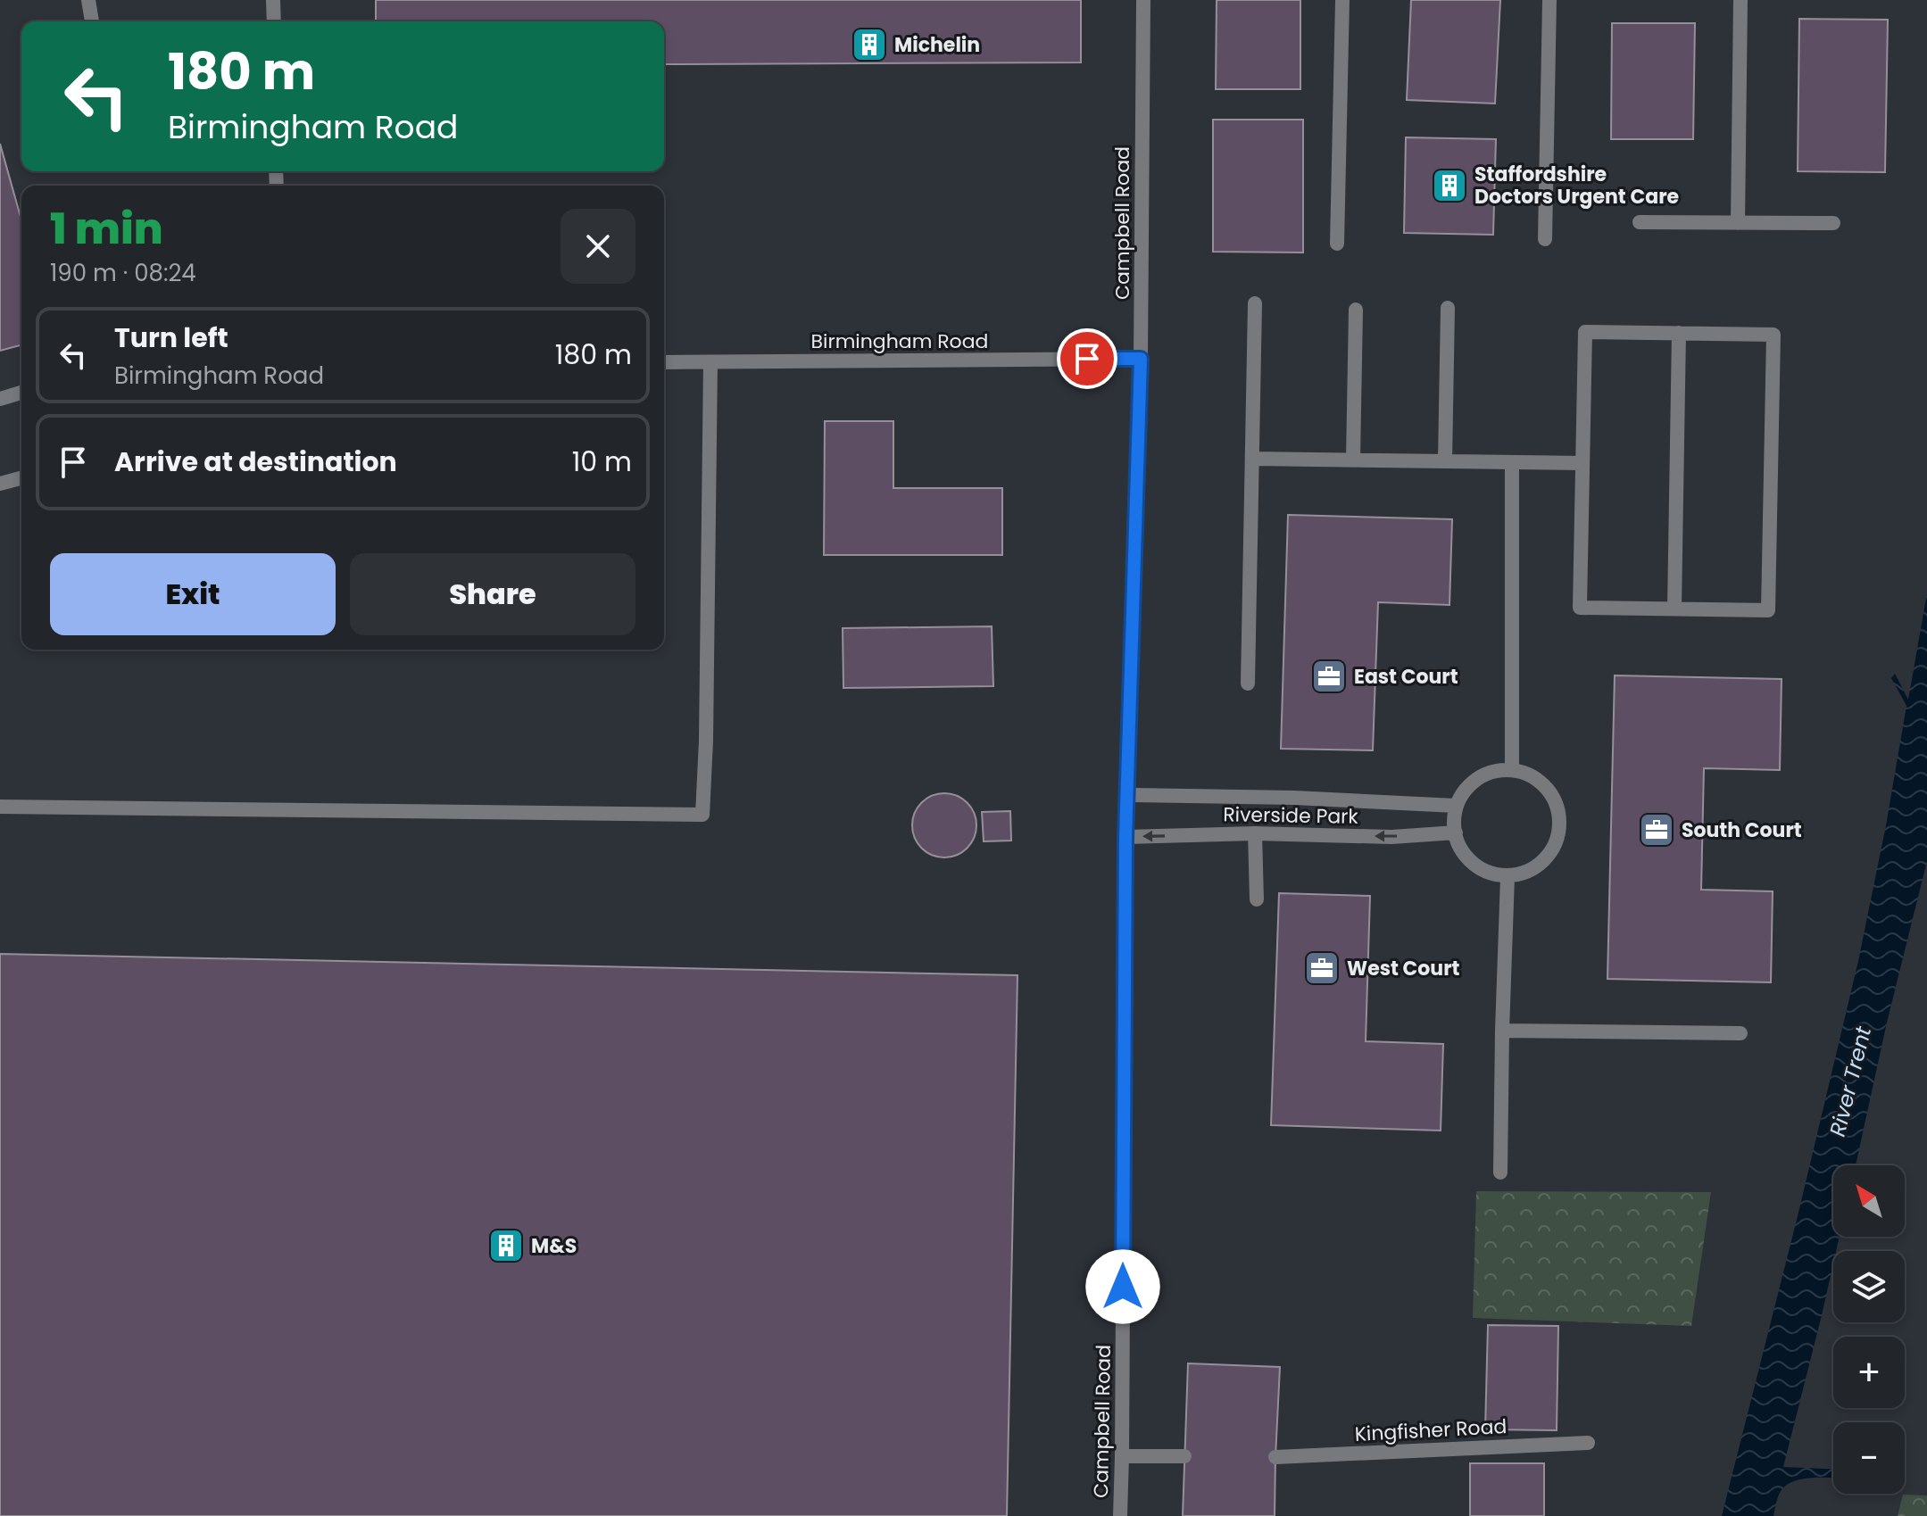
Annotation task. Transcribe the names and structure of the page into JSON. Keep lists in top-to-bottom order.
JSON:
{
  "streets": {
    "street": [
      "Campbell Road",
      "Birmingham Road",
      "Riverside Park",
      "Kingfisher Road"
    ]
  },
  "crossings": [
    ["Campbell Road", "Birmingham Road"],
    ["Campbell Road", "Riverside Park"]
  ],
  "water": ["River Trent"],
  "places": {
    "building": ["Michelin", "Staffordshire Doctors Urgent Care", "M&S"],
    "office": ["East Court", "South Court", "West Court"]
  },
  "north": "top left",
  "page": {
    "turn": ["180 m", "Birmingham Road"],
    "heading": ["1 min", "190 m · 08:24"],
    "list": [
      {
        "name": "Turn left",
        "note": "Birmingham Road",
        "value": "180 m"
      },
      {
        "name": "Arrive at destination",
        "value": "10 m"
      }
    ],
    "buttons": ["Exit", "Share"],
    "map_buttons": ["+", "−"]
  }
}
